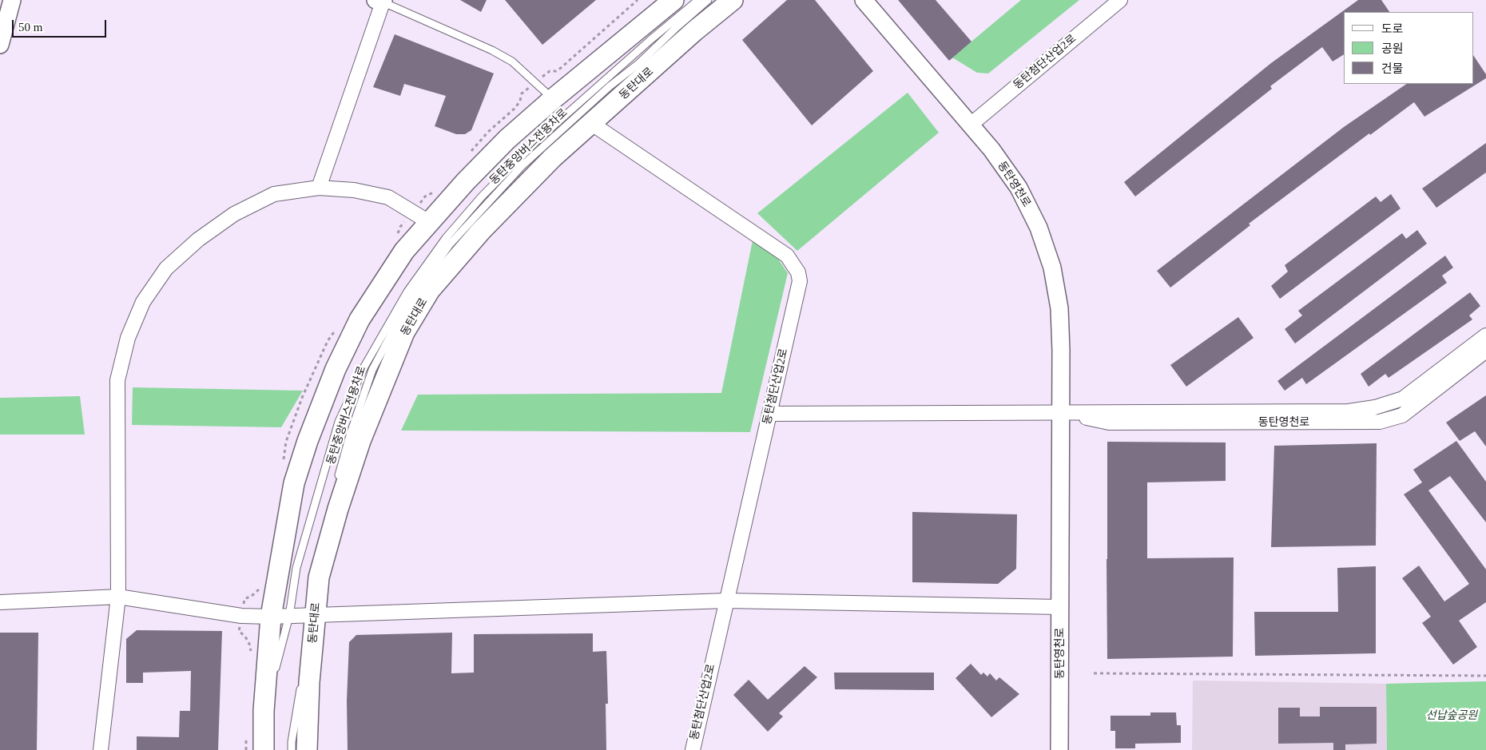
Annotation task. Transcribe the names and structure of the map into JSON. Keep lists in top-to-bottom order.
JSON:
{
  "streets": {
    "main road": ["동탄대로"],
    "street": ["동탄첨단산업2로", "동탄영천로"],
    "lane": ["동탄중앙버스전용차로"]
  },
  "crossings": [
    ["동탄첨단산업2로", "동탄대로"],
    ["동탄첨단산업2로", "동탄영천로"]
  ],
  "parks": ["선납숲공원"],
  "legend": ["도로", "공원", "건물"],
  "scale_bar": "50 m"
}
